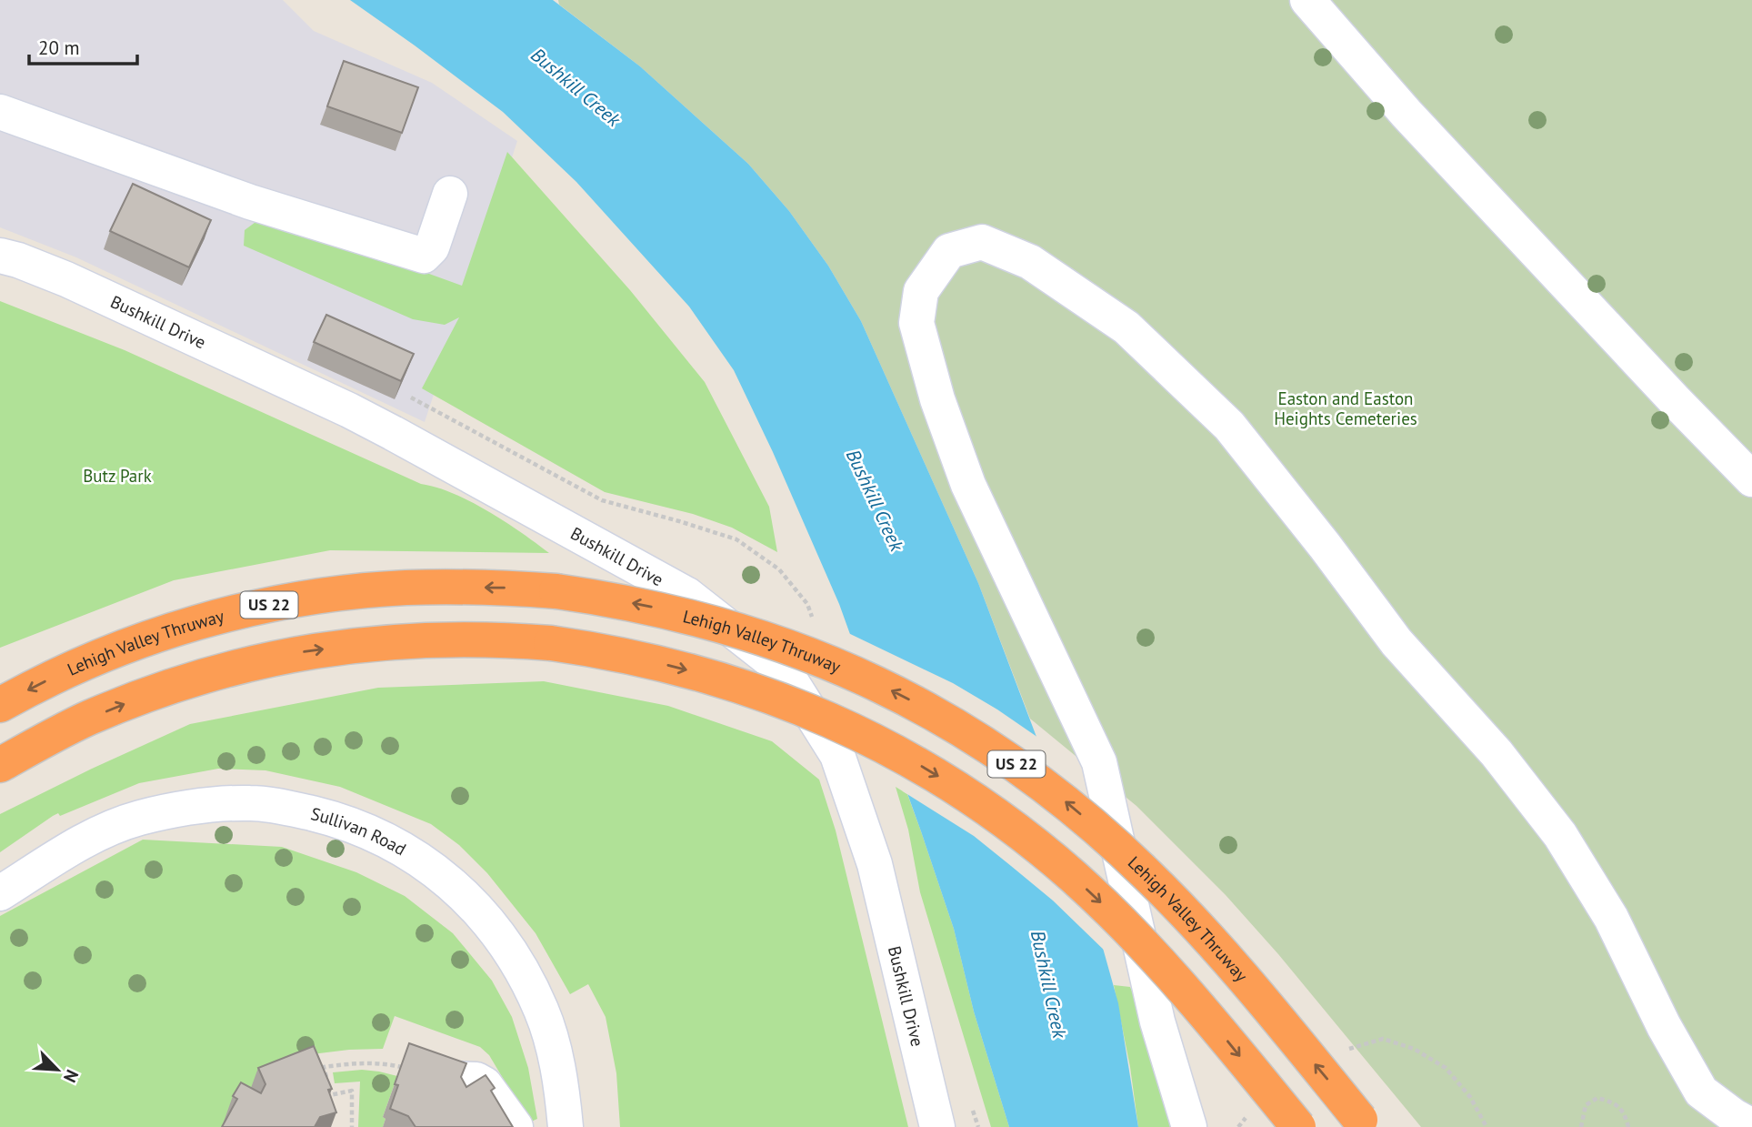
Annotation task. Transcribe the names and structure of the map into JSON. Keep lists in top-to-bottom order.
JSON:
{
  "streets": {
    "highway": ["US 22", "Lehigh Valley Thruway"],
    "street": ["Bushkill Drive", "Sullivan Road"]
  },
  "water": ["Bushkill Creek"],
  "parks": ["Easton and Easton Heights Cemeteries", "Butz Park"],
  "scale_bar": "20 m",
  "north": "bottom right"
}
